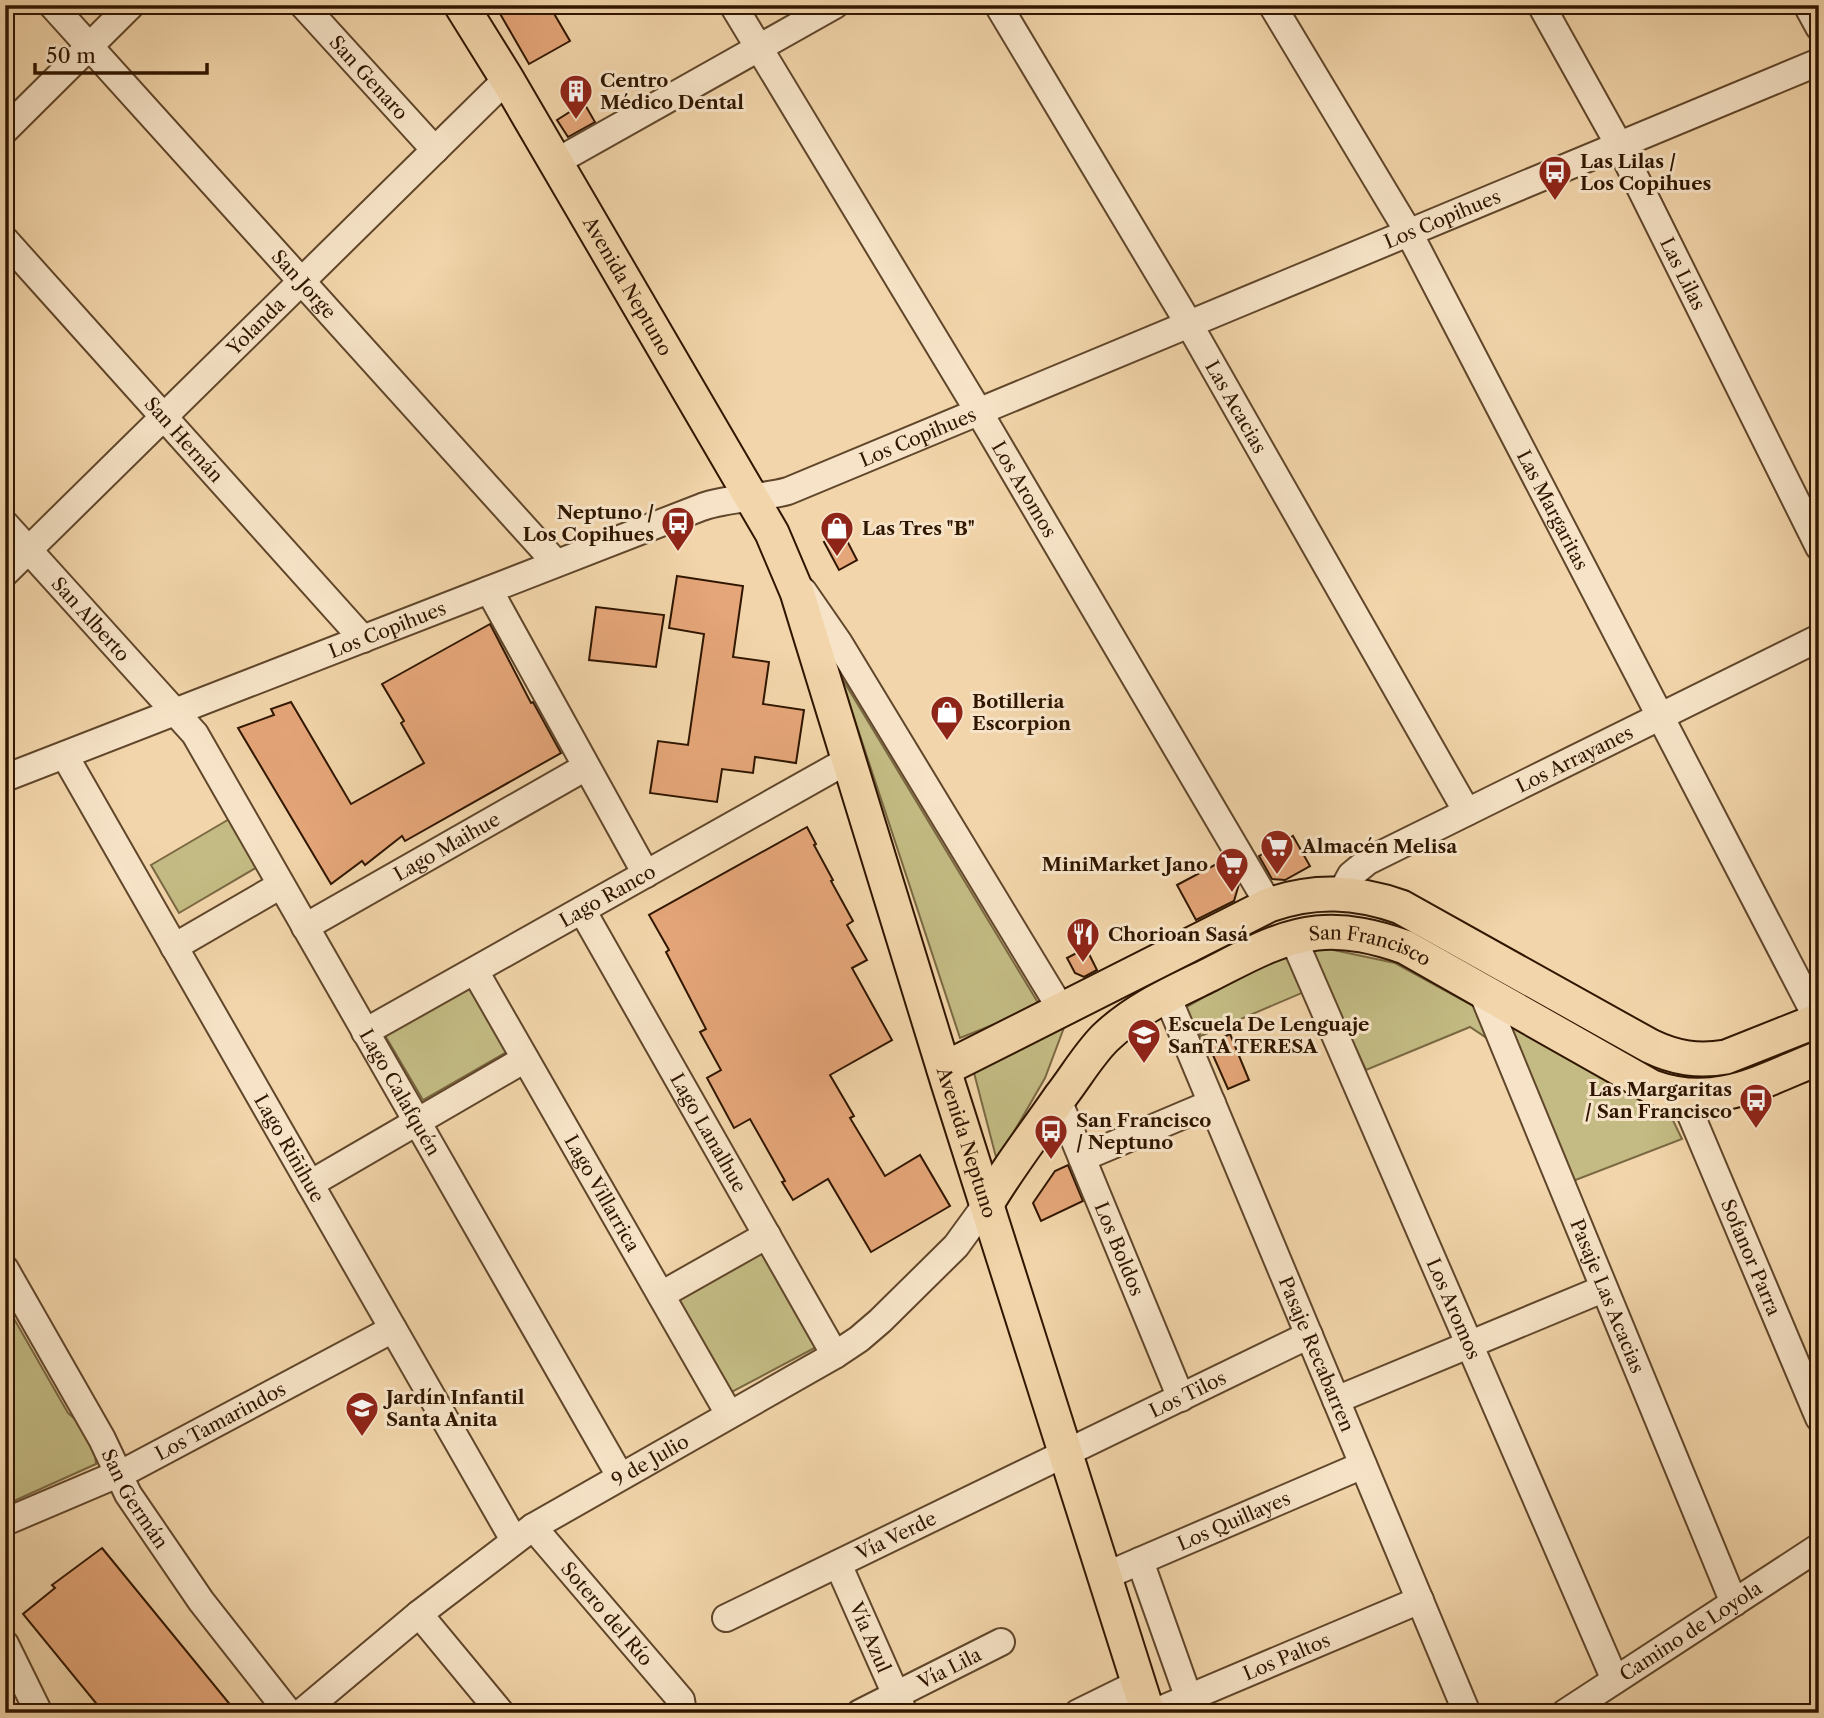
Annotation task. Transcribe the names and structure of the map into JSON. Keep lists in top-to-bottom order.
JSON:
{
  "streets": {
    "main road": ["Avenida Neptuno", "San Francisco"],
    "street": [
      "San Genaro",
      "Los Copihues",
      "Las Lilas",
      "San Jorge",
      "Yolanda",
      "Las Acacias",
      "San Hernán",
      "Los Aromos",
      "Las Margaritas",
      "San Alberto",
      "Los Arrayanes",
      "Lago Maihue",
      "Lago Ranco",
      "Lago Calafquén",
      "Lago Lanalhue",
      "Lago Riñihue",
      "Lago Villarrica",
      "Los Boldos",
      "Sofanor Parra",
      "Pasaje Las Acacias",
      "Pasaje Recabarren",
      "Los Tilos",
      "Los Tamarindos",
      "9 de Julio",
      "San Germán",
      "Los Quillayes",
      "Vía Verde",
      "Sotero del Río",
      "Camino de Loyola",
      "Vía Azul",
      "Los Paltos",
      "Vía Lila"
    ]
  },
  "crossings": [
    ["San Genaro", "Yolanda"],
    ["Los Copihues", "Las Lilas"],
    ["Los Copihues", "San Jorge"],
    ["Los Copihues", "Avenida Neptuno"],
    ["Los Copihues", "Las Acacias"],
    ["Los Copihues", "San Hernán"],
    ["Los Copihues", "Los Aromos"],
    ["Los Copihues", "Las Margaritas"],
    ["Los Copihues", "San Alberto"],
    ["Los Copihues", "Lago Calafquén"],
    ["Los Copihues", "Lago Riñihue"],
    ["San Jorge", "Yolanda"],
    ["Avenida Neptuno", "Yolanda"],
    ["Avenida Neptuno", "Lago Ranco"],
    ["Avenida Neptuno", "San Francisco"],
    ["Avenida Neptuno", "Los Tilos"],
    ["Avenida Neptuno", "9 de Julio"],
    ["Avenida Neptuno", "Los Quillayes"],
    ["Avenida Neptuno", "Vía Verde"],
    ["Avenida Neptuno", "Los Paltos"],
    ["Yolanda", "San Hernán"],
    ["Yolanda", "San Alberto"],
    ["Las Acacias", "Los Arrayanes"],
    ["Los Aromos", "San Francisco"],
    ["Los Aromos", "Camino de Loyola"],
    ["Las Margaritas", "Los Arrayanes"],
    ["Las Margaritas", "San Francisco"],
    ["San Alberto", "Lago Calafquén"],
    ["Los Arrayanes", "San Francisco"],
    ["Lago Maihue", "Lago Calafquén"],
    ["Lago Ranco", "Lago Calafquén"],
    ["Lago Ranco", "Lago Lanalhue"],
    ["Lago Ranco", "Lago Villarrica"],
    ["San Francisco", "Los Boldos"],
    ["San Francisco", "Sofanor Parra"],
    ["San Francisco", "Pasaje Las Acacias"],
    ["San Francisco", "Pasaje Recabarren"],
    ["San Francisco", "9 de Julio"],
    ["Lago Calafquén", "9 de Julio"],
    ["Lago Lanalhue", "9 de Julio"],
    ["Lago Riñihue", "Los Tamarindos"],
    ["Lago Riñihue", "9 de Julio"],
    ["Lago Riñihue", "Sotero del Río"],
    ["Lago Villarrica", "9 de Julio"],
    ["Los Boldos", "Los Tilos"],
    ["Pasaje Las Acacias", "Camino de Loyola"],
    ["Pasaje Recabarren", "Los Tilos"],
    ["Pasaje Recabarren", "Los Quillayes"],
    ["Pasaje Recabarren", "Los Paltos"],
    ["Los Tilos", "Vía Verde"],
    ["Los Tamarindos", "San Germán"],
    ["9 de Julio", "Sotero del Río"],
    ["Vía Verde", "Vía Azul"],
    ["Vía Azul", "Vía Lila"]
  ],
  "places": {
    "building": ["Centro Médico Dental"],
    "bus stop": [
      "Las Lilas / Los Copihues",
      "Neptuno / Los Copihues",
      "Las Margaritas / San Francisco",
      "San Francisco / Neptuno"
    ],
    "shop": ["Las Tres \"B\"", "Botilleria Escorpion"],
    "supermarket": ["Almacén Melisa", "MiniMarket Jano"],
    "restaurant": ["Chorioan Sasá"],
    "school or university": ["Escuela De Lenguaje SanTA TERESA", "Jardín Infantil Santa Anita"]
  },
  "scale_bar": "50 m"
}
